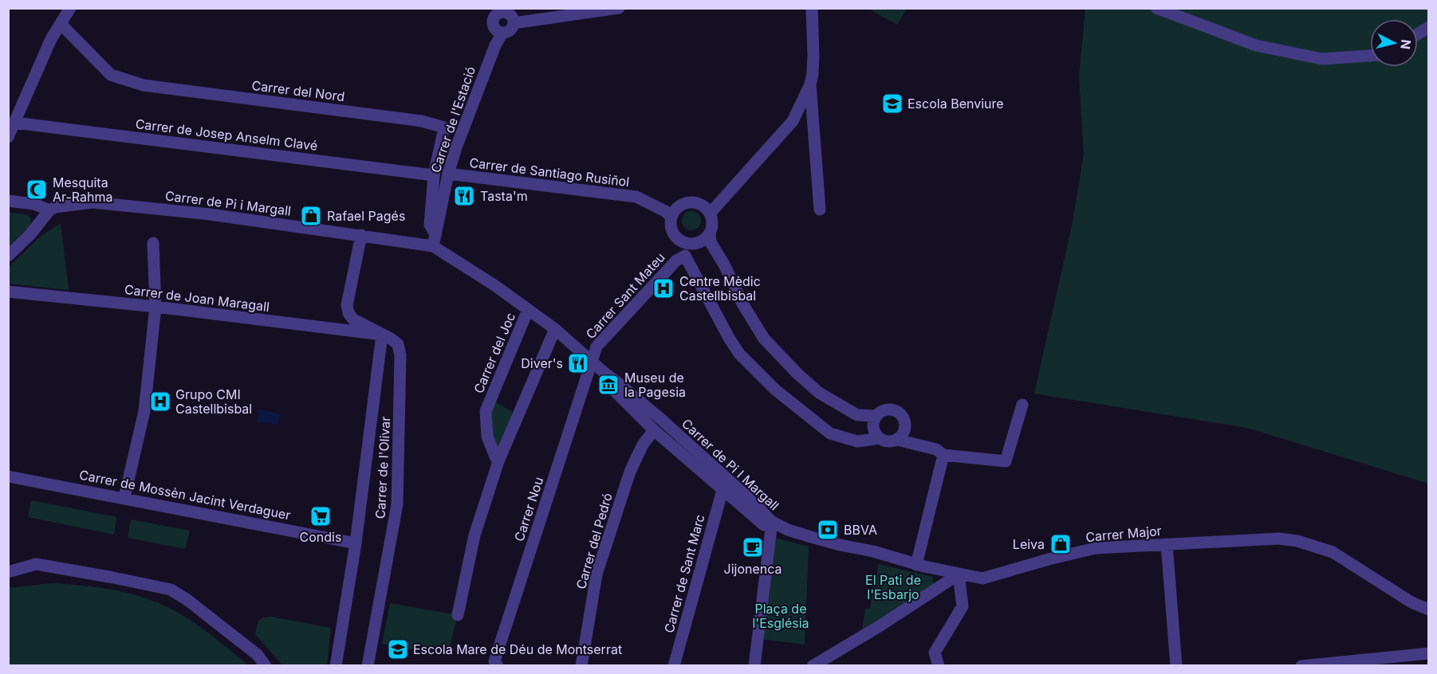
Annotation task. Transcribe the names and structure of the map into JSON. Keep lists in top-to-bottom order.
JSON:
{
  "streets": {
    "street": [
      "Carrer del Nord",
      "Carrer de l'Estació",
      "Carrer de Josep Anselm Clavé",
      "Carrer de Santiago Rusiñol",
      "Carrer de Pi i Margall",
      "Carrer Sant Mateu",
      "Carrer de Joan Maragall",
      "Carrer del Joc",
      "Carrer de Pi I Margall",
      "Carrer de l'Olivar",
      "Carrer de Mossèn Jacint Verdaguer",
      "Carrer Nou",
      "Carrer Major",
      "Carrer del Pedró",
      "Carrer de Sant Marc"
    ]
  },
  "crossings": [
    ["Carrer del Nord", "Carrer de l'Estació"],
    ["Carrer del Nord", "Carrer de Josep Anselm Clavé"],
    ["Carrer del Nord", "Carrer de Pi i Margall"],
    ["Carrer del Nord", "Carrer de Pi I Margall"],
    ["Carrer de l'Estació", "Carrer de Santiago Rusiñol"],
    ["Carrer de l'Estació", "Carrer de Pi i Margall"],
    ["Carrer de l'Estació", "Carrer de Pi I Margall"],
    ["Carrer de Pi i Margall", "Carrer de Pi I Margall"],
    ["Carrer de Pi i Margall", "Carrer de l'Olivar"],
    ["Carrer Sant Mateu", "Carrer de Pi I Margall"],
    ["Carrer Sant Mateu", "Carrer Nou"],
    ["Carrer de Joan Maragall", "Carrer de l'Olivar"],
    ["Carrer del Joc", "Carrer de Pi I Margall"],
    ["Carrer de Pi I Margall", "Carrer Nou"],
    ["Carrer de Pi I Margall", "Carrer Major"],
    ["Carrer de Pi I Margall", "Carrer del Pedró"],
    ["Carrer de Pi I Margall", "Carrer de Sant Marc"],
    ["Carrer de l'Olivar", "Carrer de Mossèn Jacint Verdaguer"]
  ],
  "parks": ["El Pati de l'Esbarjo", "Plaça de l'Església"],
  "places": {
    "school or university": ["Escola Benviure", "Escola Mare de Déu de Montserrat"],
    "mosque": ["Mesquita Ar-Rahma"],
    "restaurant": ["Tasta'm", "Diver's"],
    "shop": ["Rafael Pagés", "Leiva"],
    "hospital": ["Centre Mèdic Castellbisbal", "Grupo CMI Castellbisbal"],
    "museum": ["Museu de la Pagesia"],
    "supermarket": ["Condis"],
    "bank": ["BBVA"],
    "cafe": ["Jijonenca"]
  },
  "north": "right"
}
